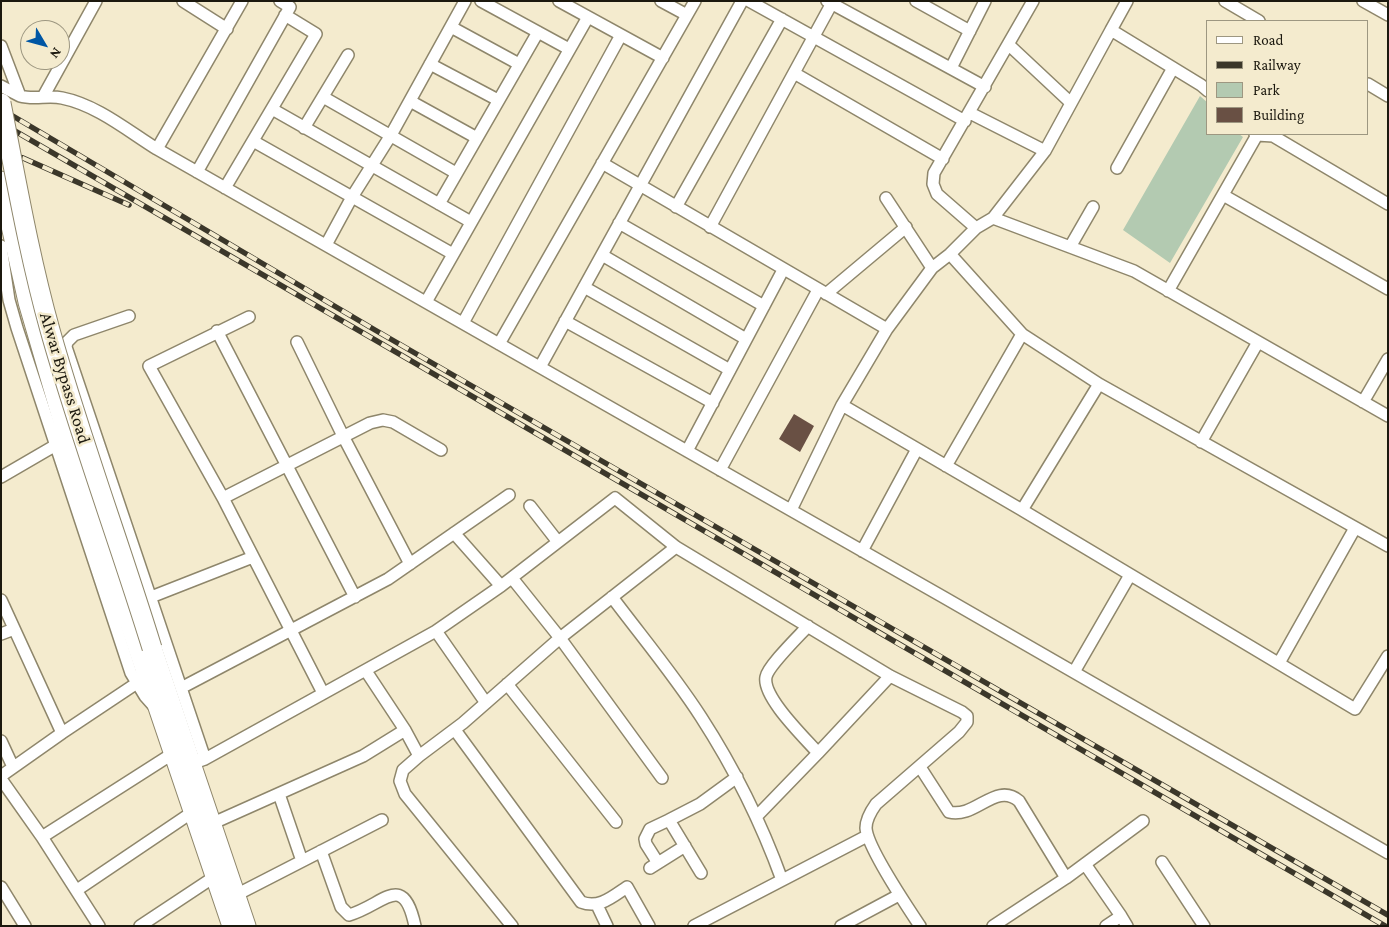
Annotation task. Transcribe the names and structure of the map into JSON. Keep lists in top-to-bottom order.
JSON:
{
  "streets": {
    "main road": ["Alwar Bypass Road"]
  },
  "legend": [
    "Road",
    "Railway",
    "Park",
    "Building"
  ],
  "north": "bottom right"
}
